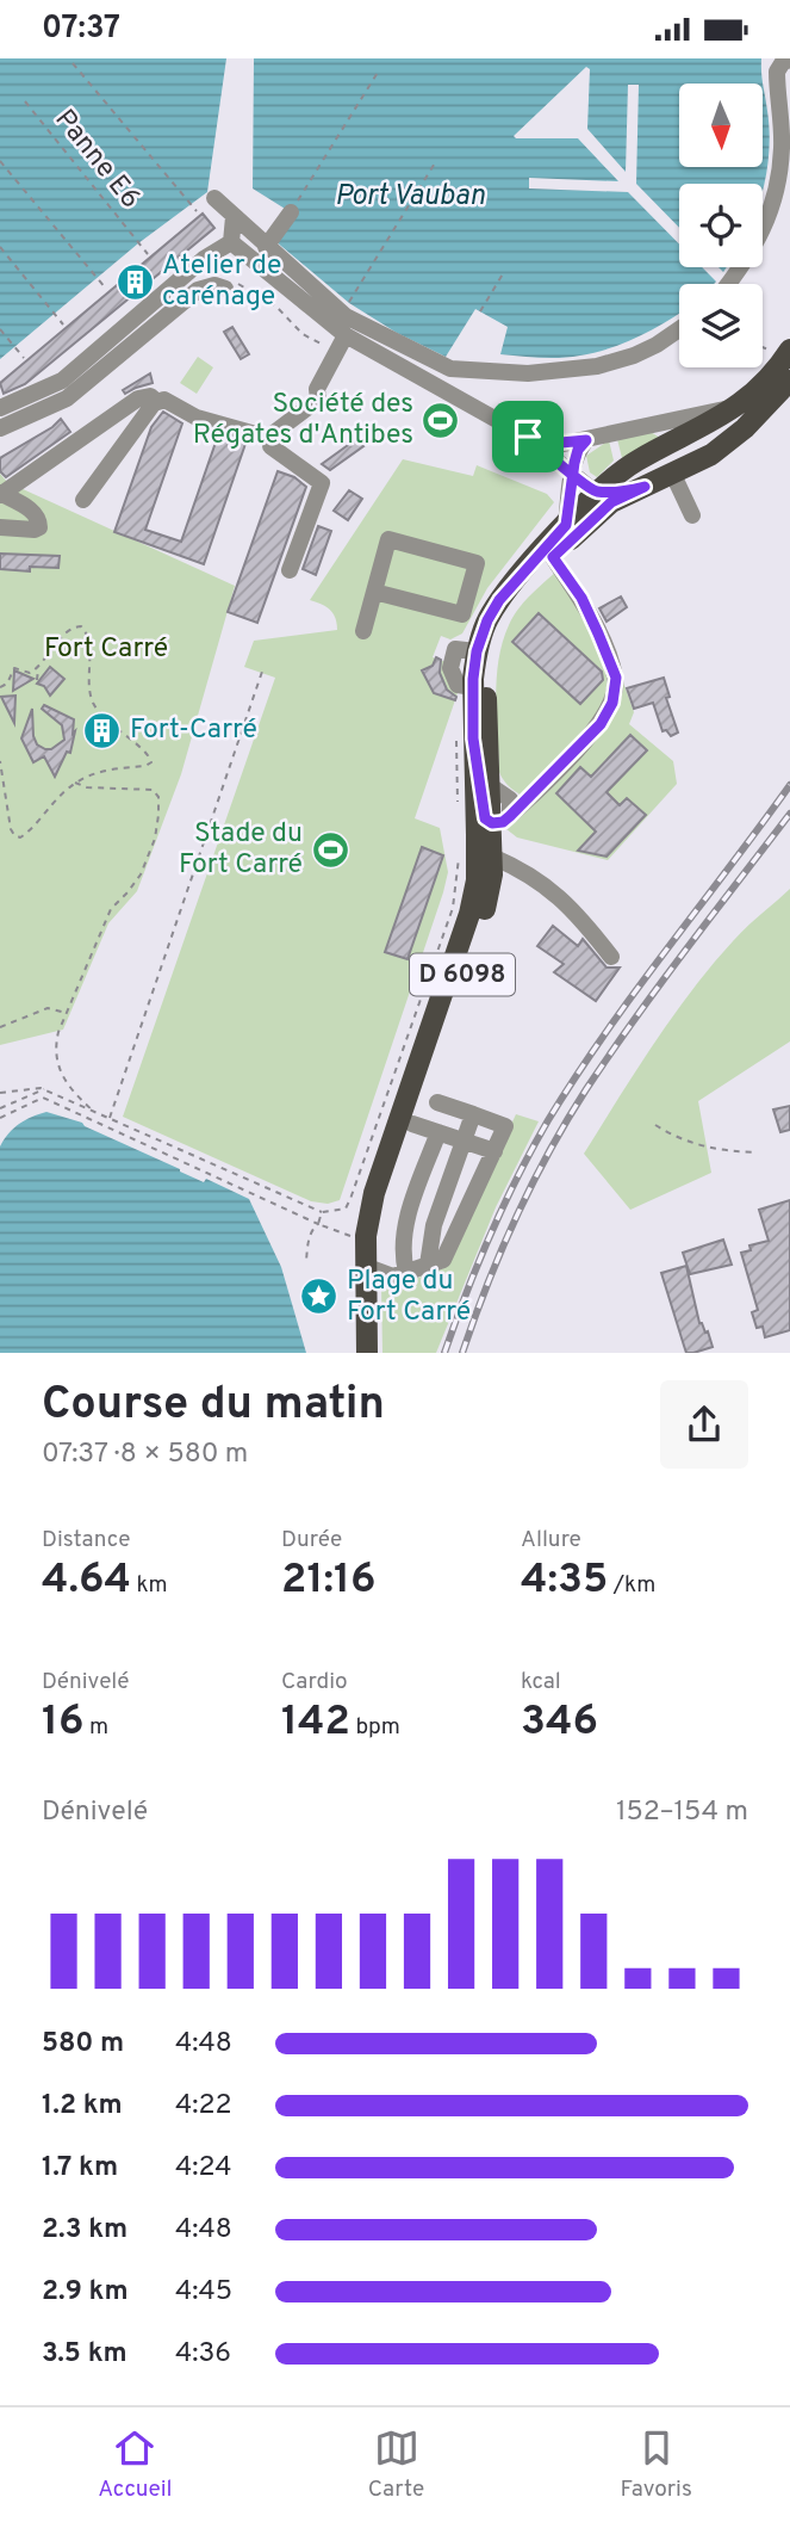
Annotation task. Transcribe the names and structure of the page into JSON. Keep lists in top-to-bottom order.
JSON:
{
  "streets": {
    "main road": ["D 6098"],
    "path": ["Panne E6"]
  },
  "water": ["Port Vauban"],
  "parks": ["Fort Carré"],
  "places": {
    "building": ["Atelier de carénage", "Fort-Carré"],
    "sports": ["Société des Régates d'Antibes", "Stade du Fort Carré"],
    "place": ["Plage du Fort Carré"]
  },
  "north": "bottom",
  "page": {
    "status": "07:37",
    "heading": ["Course du matin", "07:37 · 8 × 580 m"],
    "stats": [
      ["Distance", "4.64 km"],
      ["Durée", "21:16"],
      ["Allure", "4:35 /km"],
      ["Dénivelé", "16 m"],
      ["Cardio", "142 bpm"],
      ["kcal", "346"]
    ],
    "chart": ["Dénivelé", "152–154 m"],
    "list": [
      {
        "name": "580 m",
        "note": "4:48"
      },
      {
        "name": "1.2 km",
        "note": "4:22"
      },
      {
        "name": "1.7 km",
        "note": "4:24"
      },
      {
        "name": "2.3 km",
        "note": "4:48"
      },
      {
        "name": "2.9 km",
        "note": "4:45"
      },
      {
        "name": "3.5 km",
        "note": "4:36"
      }
    ],
    "tabs": ["Accueil", "Carte", "Favoris"]
  }
}
